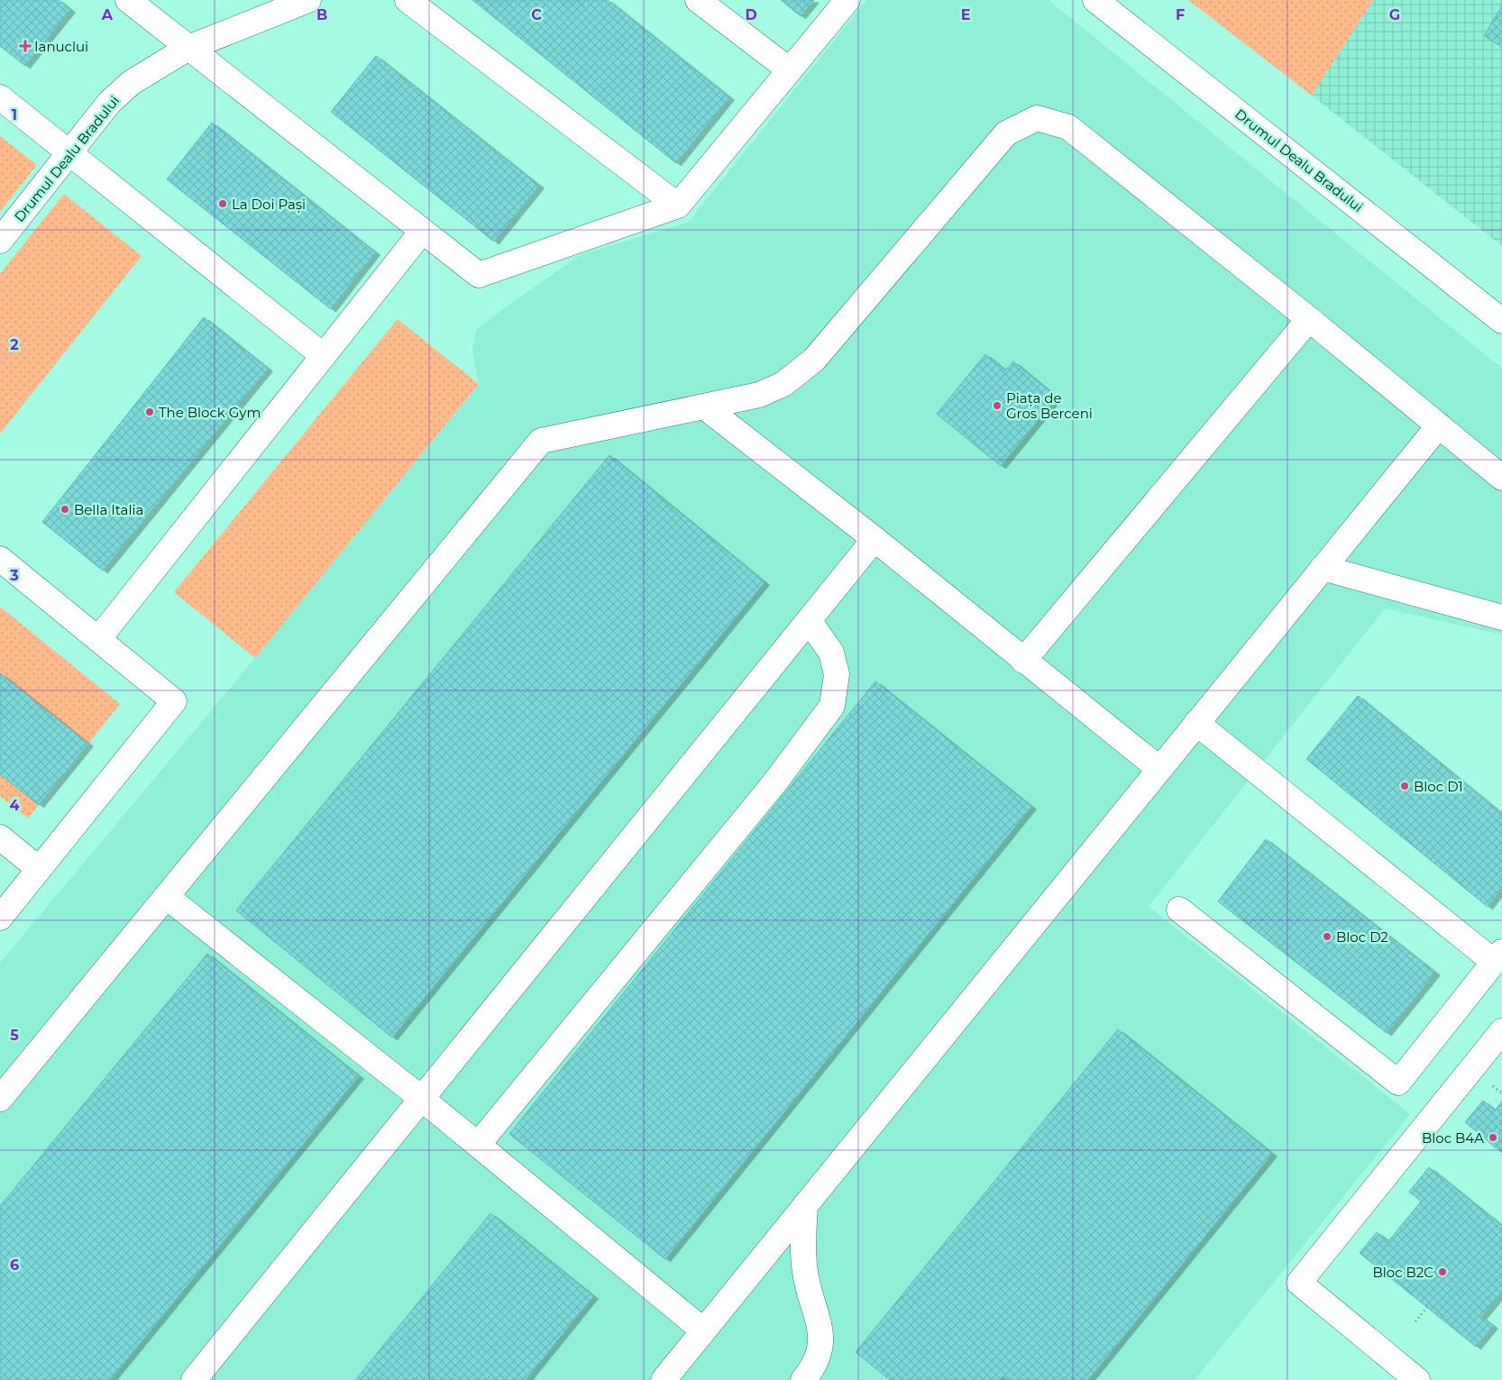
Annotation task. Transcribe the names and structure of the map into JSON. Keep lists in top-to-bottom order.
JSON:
{
  "streets": {
    "street": ["Drumul Dealu Bradului"]
  },
  "places": {
    "health": ["Ianuclui"],
    "other": [
      "La Doi Pași",
      "Piața de Gros Berceni",
      "The Block Gym",
      "Bella Italia",
      "Bloc D1",
      "Bloc D2",
      "Bloc B4A",
      "Bloc B2C"
    ]
  },
  "grid": {
    "columns": [
      "A",
      "B",
      "C",
      "D",
      "E",
      "F",
      "G"
    ],
    "rows": [
      "1",
      "2",
      "3",
      "4",
      "5",
      "6"
    ]
  }
}
